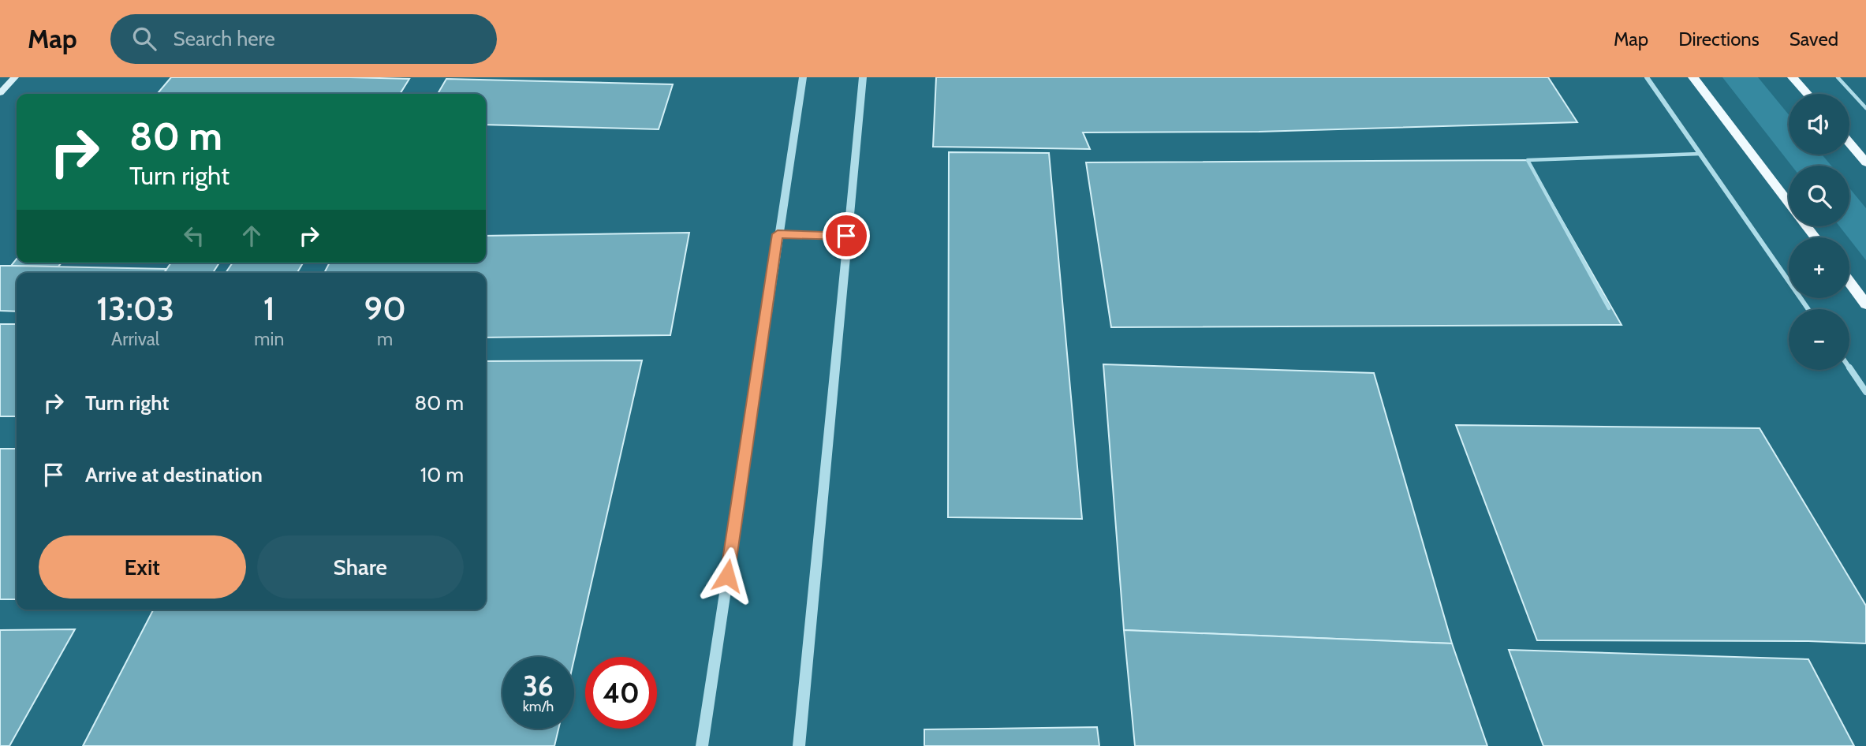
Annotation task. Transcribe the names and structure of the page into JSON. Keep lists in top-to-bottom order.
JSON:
{
  "page": {
    "header": "Map",
    "search": "Search here",
    "nav": ["Map", "Directions", "Saved"],
    "map_buttons": ["+", "−"],
    "turn": ["80 m", "Turn right"],
    "eta": [
      "13:03",
      "Arrival",
      "1",
      "min",
      "90",
      "m"
    ],
    "list": [
      {
        "name": "Turn right",
        "value": "80 m"
      },
      {
        "name": "Arrive at destination",
        "value": "10 m"
      }
    ],
    "buttons": ["Exit", "Share"],
    "speed": "36 km/h",
    "limit": "40"
  }
}
